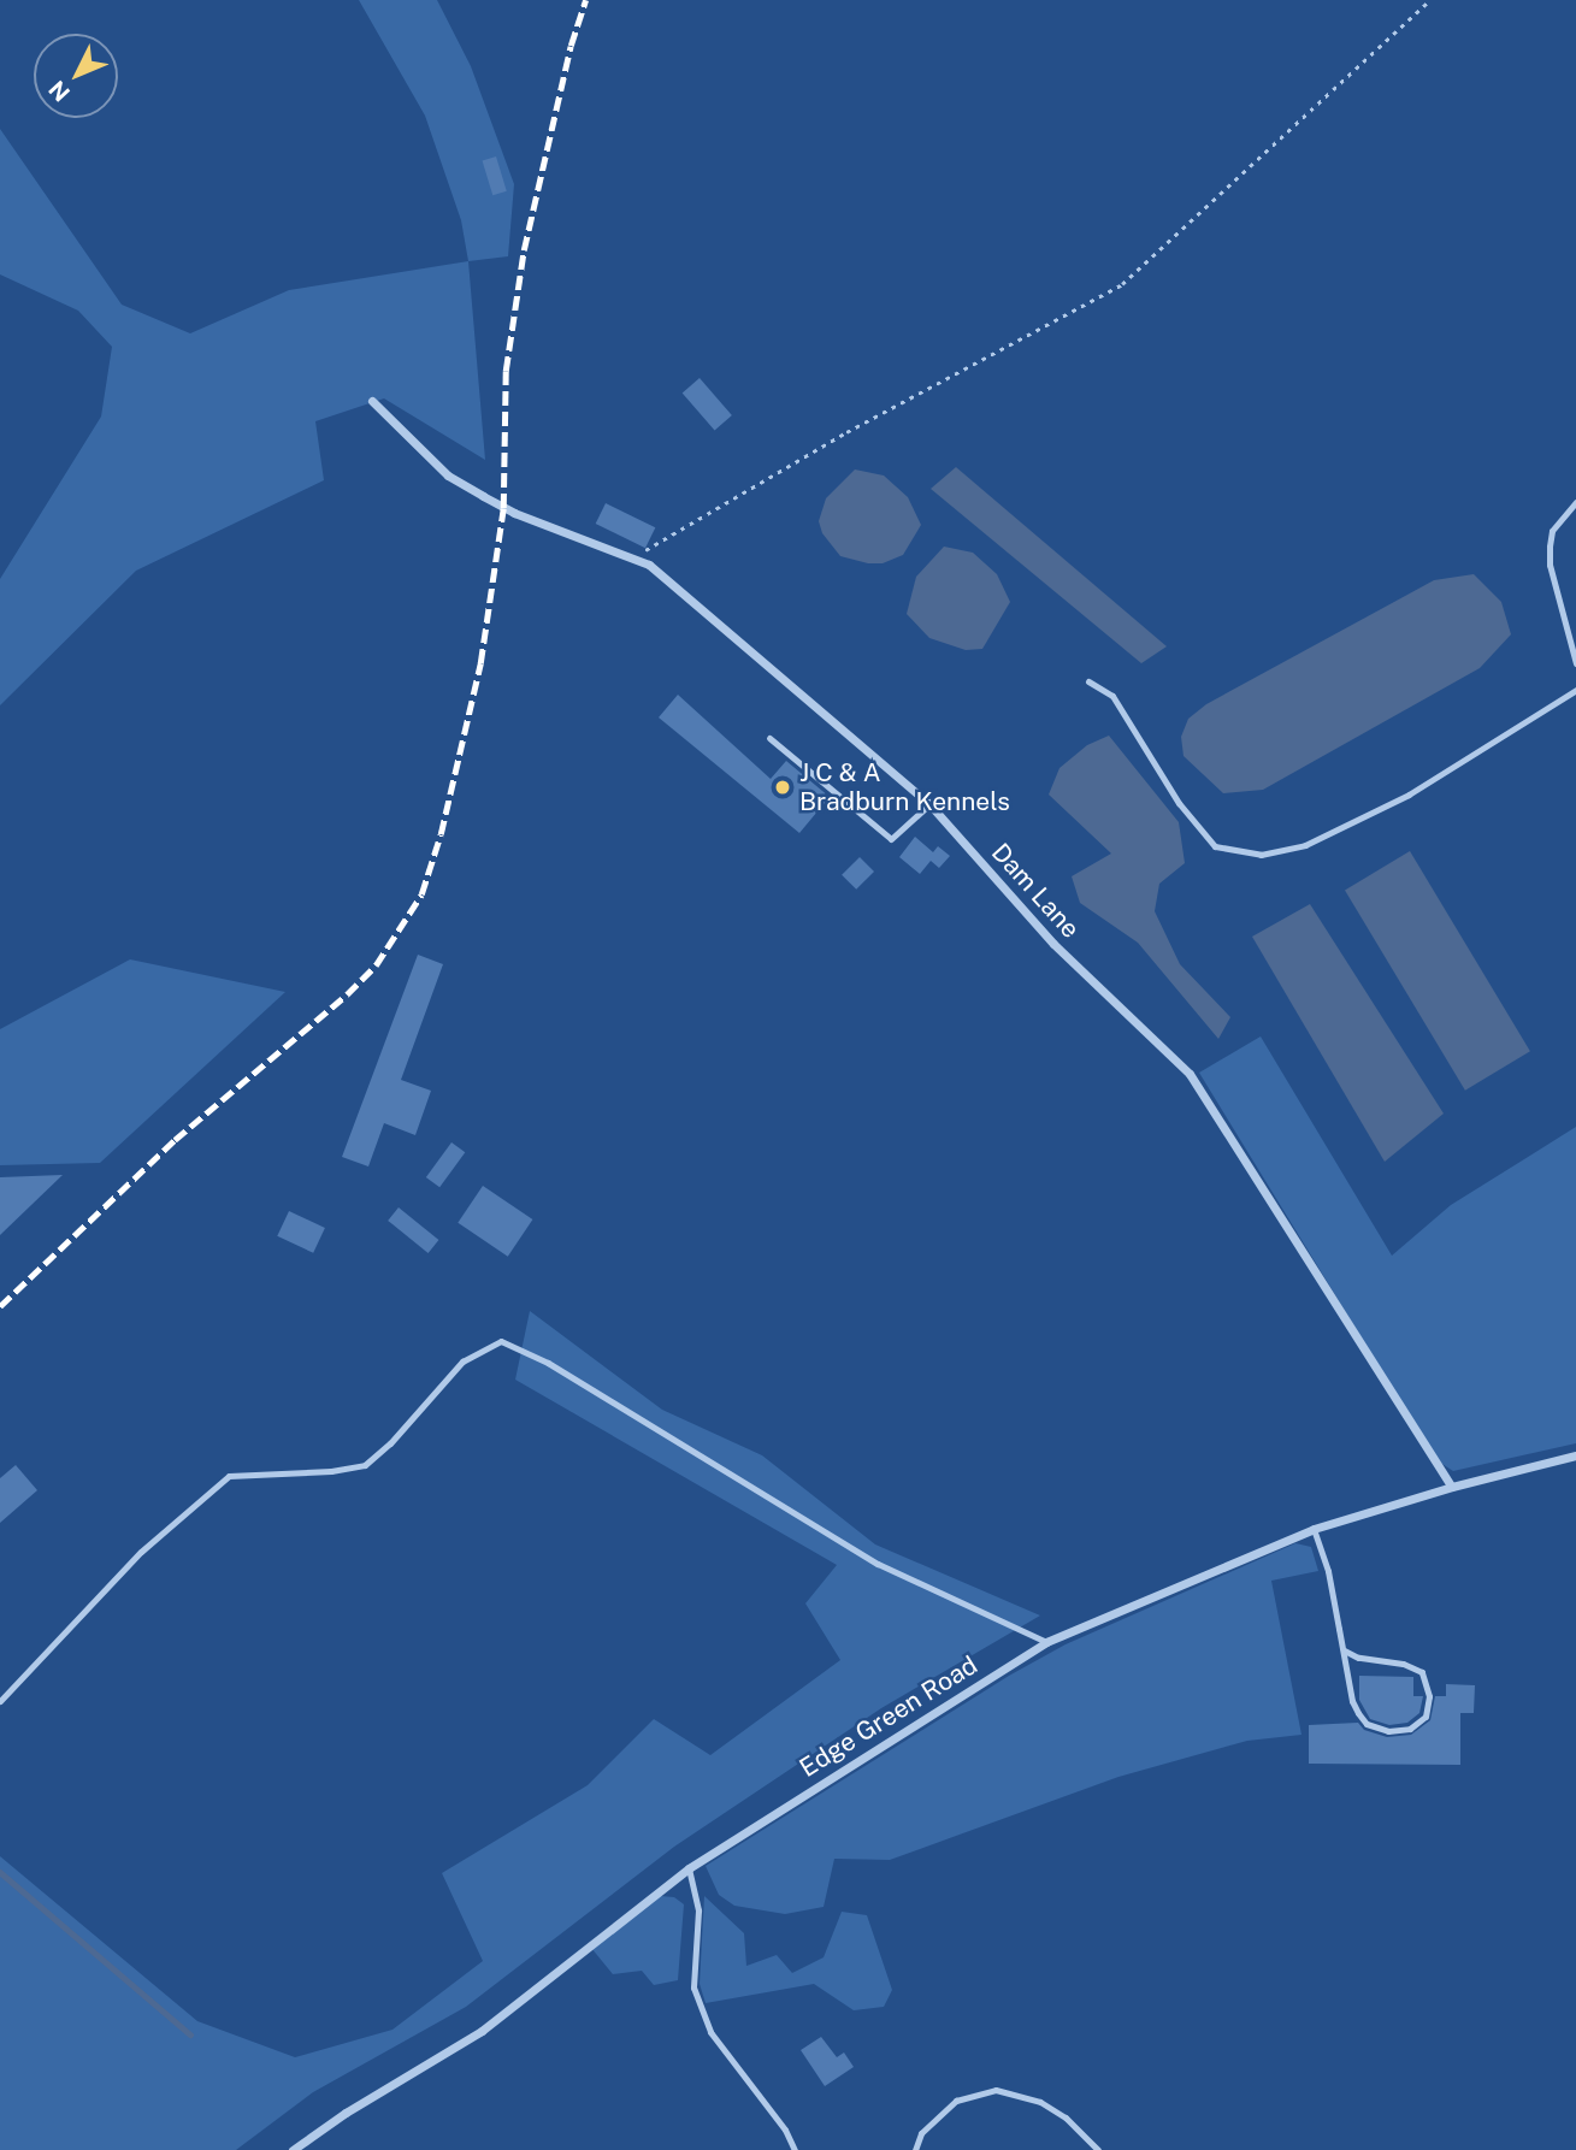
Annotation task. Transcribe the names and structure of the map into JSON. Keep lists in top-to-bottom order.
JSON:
{
  "streets": {
    "street": ["Dam Lane", "Edge Green Road"]
  },
  "crossings": [
    ["Dam Lane", "Edge Green Road"]
  ],
  "places": ["J C & A Bradburn Kennels"],
  "north": "bottom left"
}
